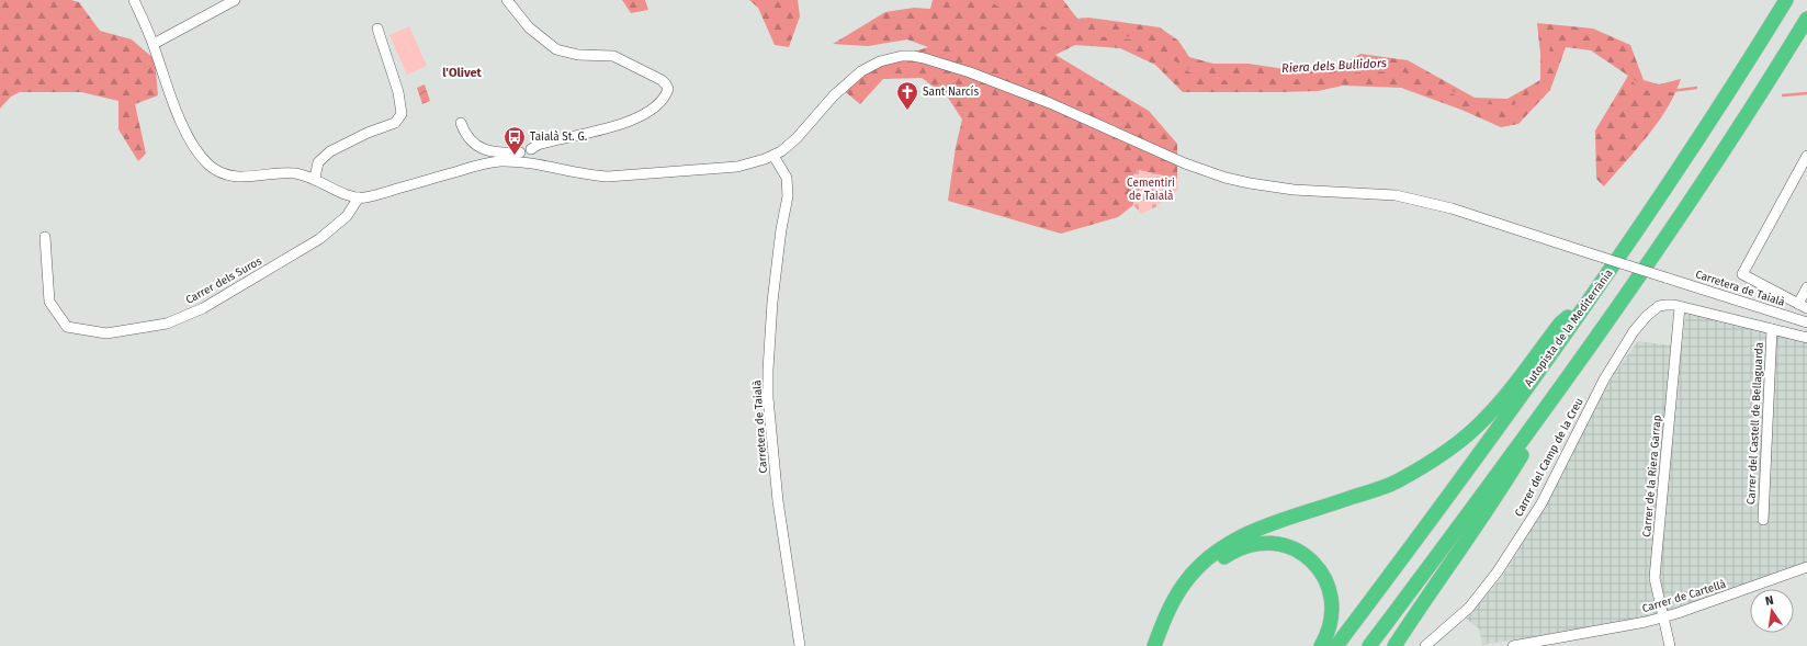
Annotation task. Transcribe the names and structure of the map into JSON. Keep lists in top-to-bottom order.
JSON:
{
  "streets": {
    "highway": ["Autopista de la Mediterrània"],
    "street": [
      "Carrer dels Suros",
      "Carretera de Taialà",
      "Carrer del Castell de Bellaguarda",
      "Carrer del Camp de la Creu",
      "Carrer de la Riera Garrap",
      "Carrer de Cartellà"
    ]
  },
  "crossings": [
    ["Carrer del Camp de la Creu", "Carrer de la Riera Garrap"],
    ["Carrer de la Riera Garrap", "Carrer de Cartellà"]
  ],
  "districts": ["l'Olivet"],
  "water": ["Riera dels Bullidors"],
  "parks": ["Cementiri de Taialà"],
  "places": {
    "church": ["Sant Narcís"],
    "bus stop": ["Taialà St. G."]
  },
  "north": "top"
}
